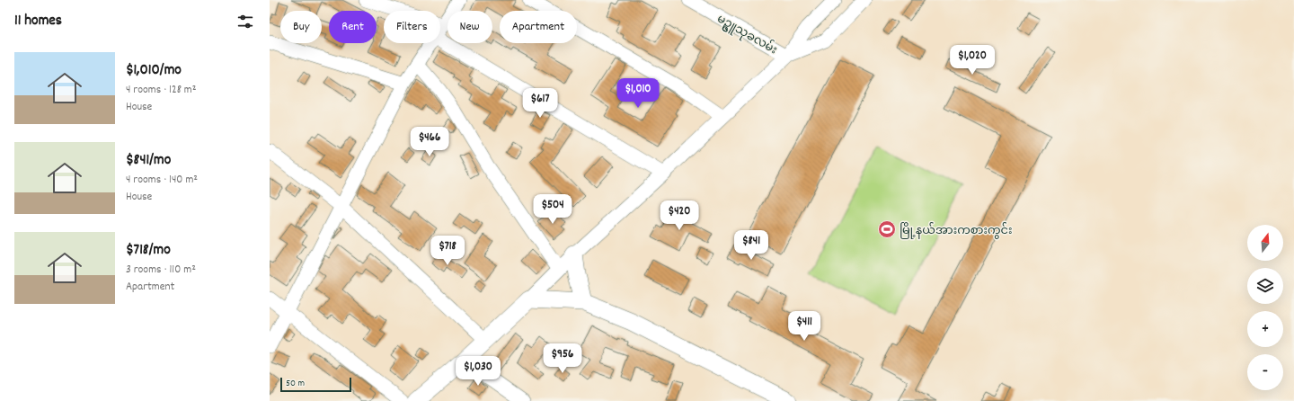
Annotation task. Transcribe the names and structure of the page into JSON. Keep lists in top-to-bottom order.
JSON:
{
  "streets": {
    "street": ["မဥ္ဇူသုခလမ်း"]
  },
  "places": {
    "sports": ["မြို့နယ်အားကစားကွင်း"]
  },
  "scale_bar": "50 m",
  "north": "top",
  "page": {
    "heading": "11 homes",
    "chip": [
      "Buy",
      "Rent",
      "Filters",
      "New",
      "Apartment"
    ],
    "list": [
      {
        "name": "$1,010/mo",
        "note": "4 rooms · 128 m² · House"
      },
      {
        "name": "$841/mo",
        "note": "4 rooms · 140 m² · House"
      },
      {
        "name": "$718/mo",
        "note": "3 rooms · 110 m² · Apartment"
      }
    ],
    "price": [
      "$1,020",
      "$1,010",
      "$617",
      "$466",
      "$504",
      "$420",
      "$841",
      "$718",
      "$411",
      "$956",
      "$1,030"
    ],
    "map_buttons": ["+", "−"],
    "scale": "50 m"
  }
}
